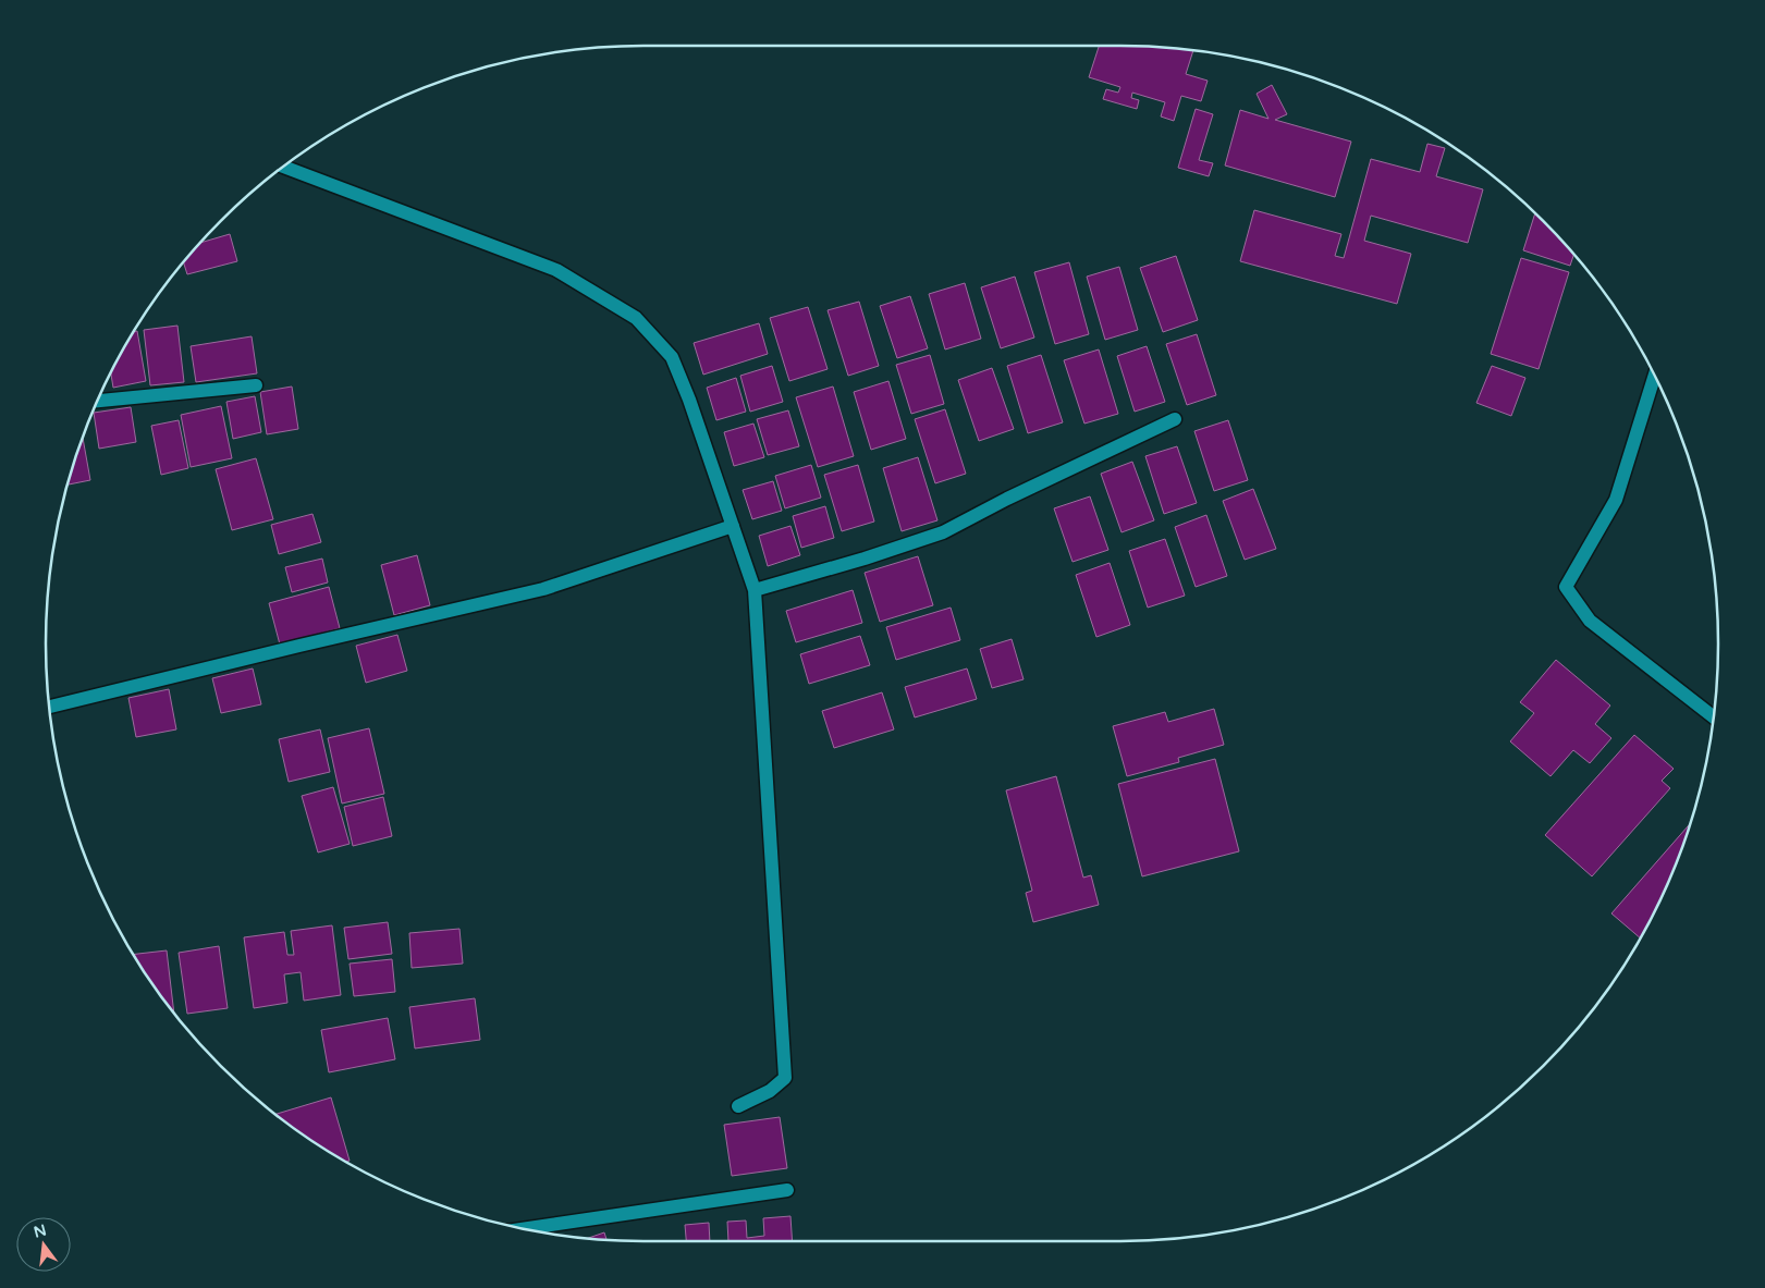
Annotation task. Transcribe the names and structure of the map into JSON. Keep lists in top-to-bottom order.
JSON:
{
  "north": "top"
}
